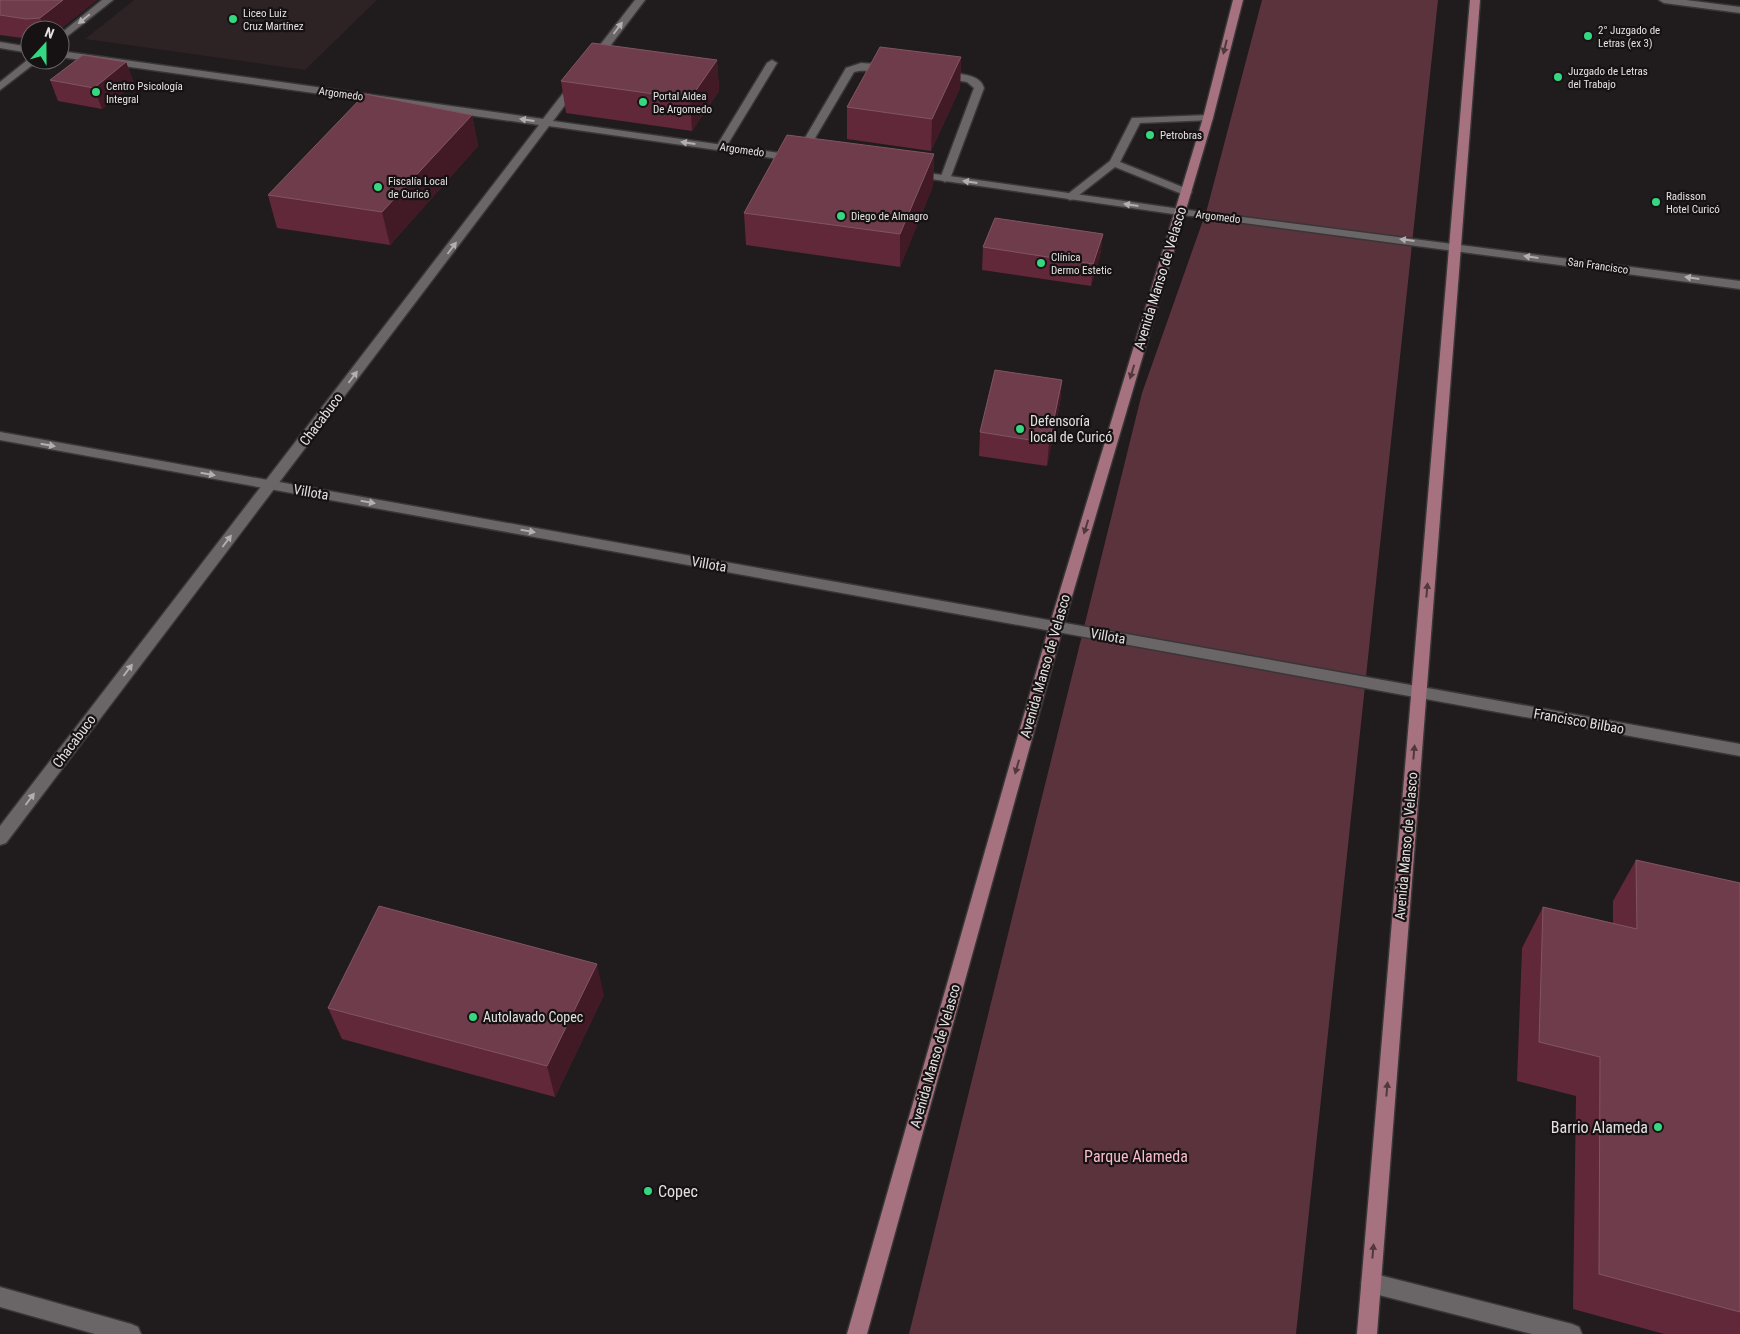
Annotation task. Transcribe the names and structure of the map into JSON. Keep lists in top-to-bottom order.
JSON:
{
  "streets": {
    "main road": ["Avenida Manso de Velasco"],
    "street": [
      "Argomedo",
      "San Francisco",
      "Chacabuco",
      "Villota",
      "Francisco Bilbao"
    ]
  },
  "crossings": [
    ["Argomedo", "San Francisco"],
    ["Argomedo", "Avenida Manso de Velasco"],
    ["Argomedo", "Chacabuco"],
    ["San Francisco", "Avenida Manso de Velasco"],
    ["Avenida Manso de Velasco", "Villota"],
    ["Avenida Manso de Velasco", "Francisco Bilbao"],
    ["Chacabuco", "Villota"],
    ["Villota", "Francisco Bilbao"]
  ],
  "one_way": [
    "Argomedo",
    "San Francisco",
    "Chacabuco",
    "Villota"
  ],
  "parks": ["Parque Alameda"],
  "places": [
    "Liceo Luiz Cruz Martínez",
    "2° Juzgado de Letras (ex 3)",
    "Juzgado de Letras del Trabajo",
    "Centro Psicología Integral",
    "Portal Aldea De Argomedo",
    "Petrobras",
    "Fiscalía Local de Curicó",
    "Radisson Hotel Curicó",
    "Diego de Almagro",
    "Clínica Dermo Estetic",
    "Defensoría local de Curicó",
    "Autolavado Copec",
    "Barrio Alameda",
    "Copec"
  ],
  "north": "top"
}
